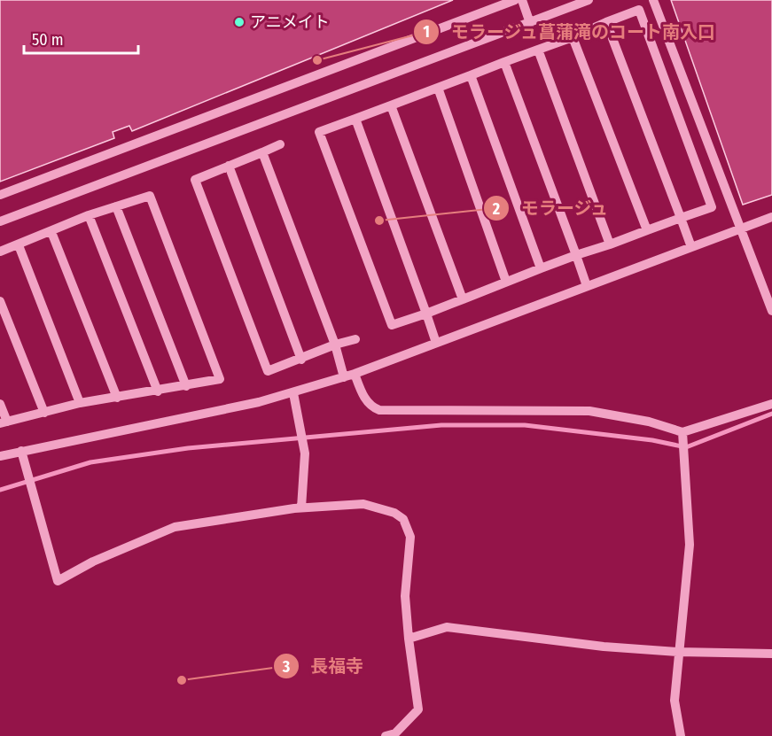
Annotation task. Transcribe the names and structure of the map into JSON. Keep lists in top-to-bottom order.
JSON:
{
  "places": [
    "アニメイト",
    "モラージュ菖蒲滝のコート南入口",
    "モラージュ",
    "長福寺"
  ],
  "scale_bar": "50 m"
}
